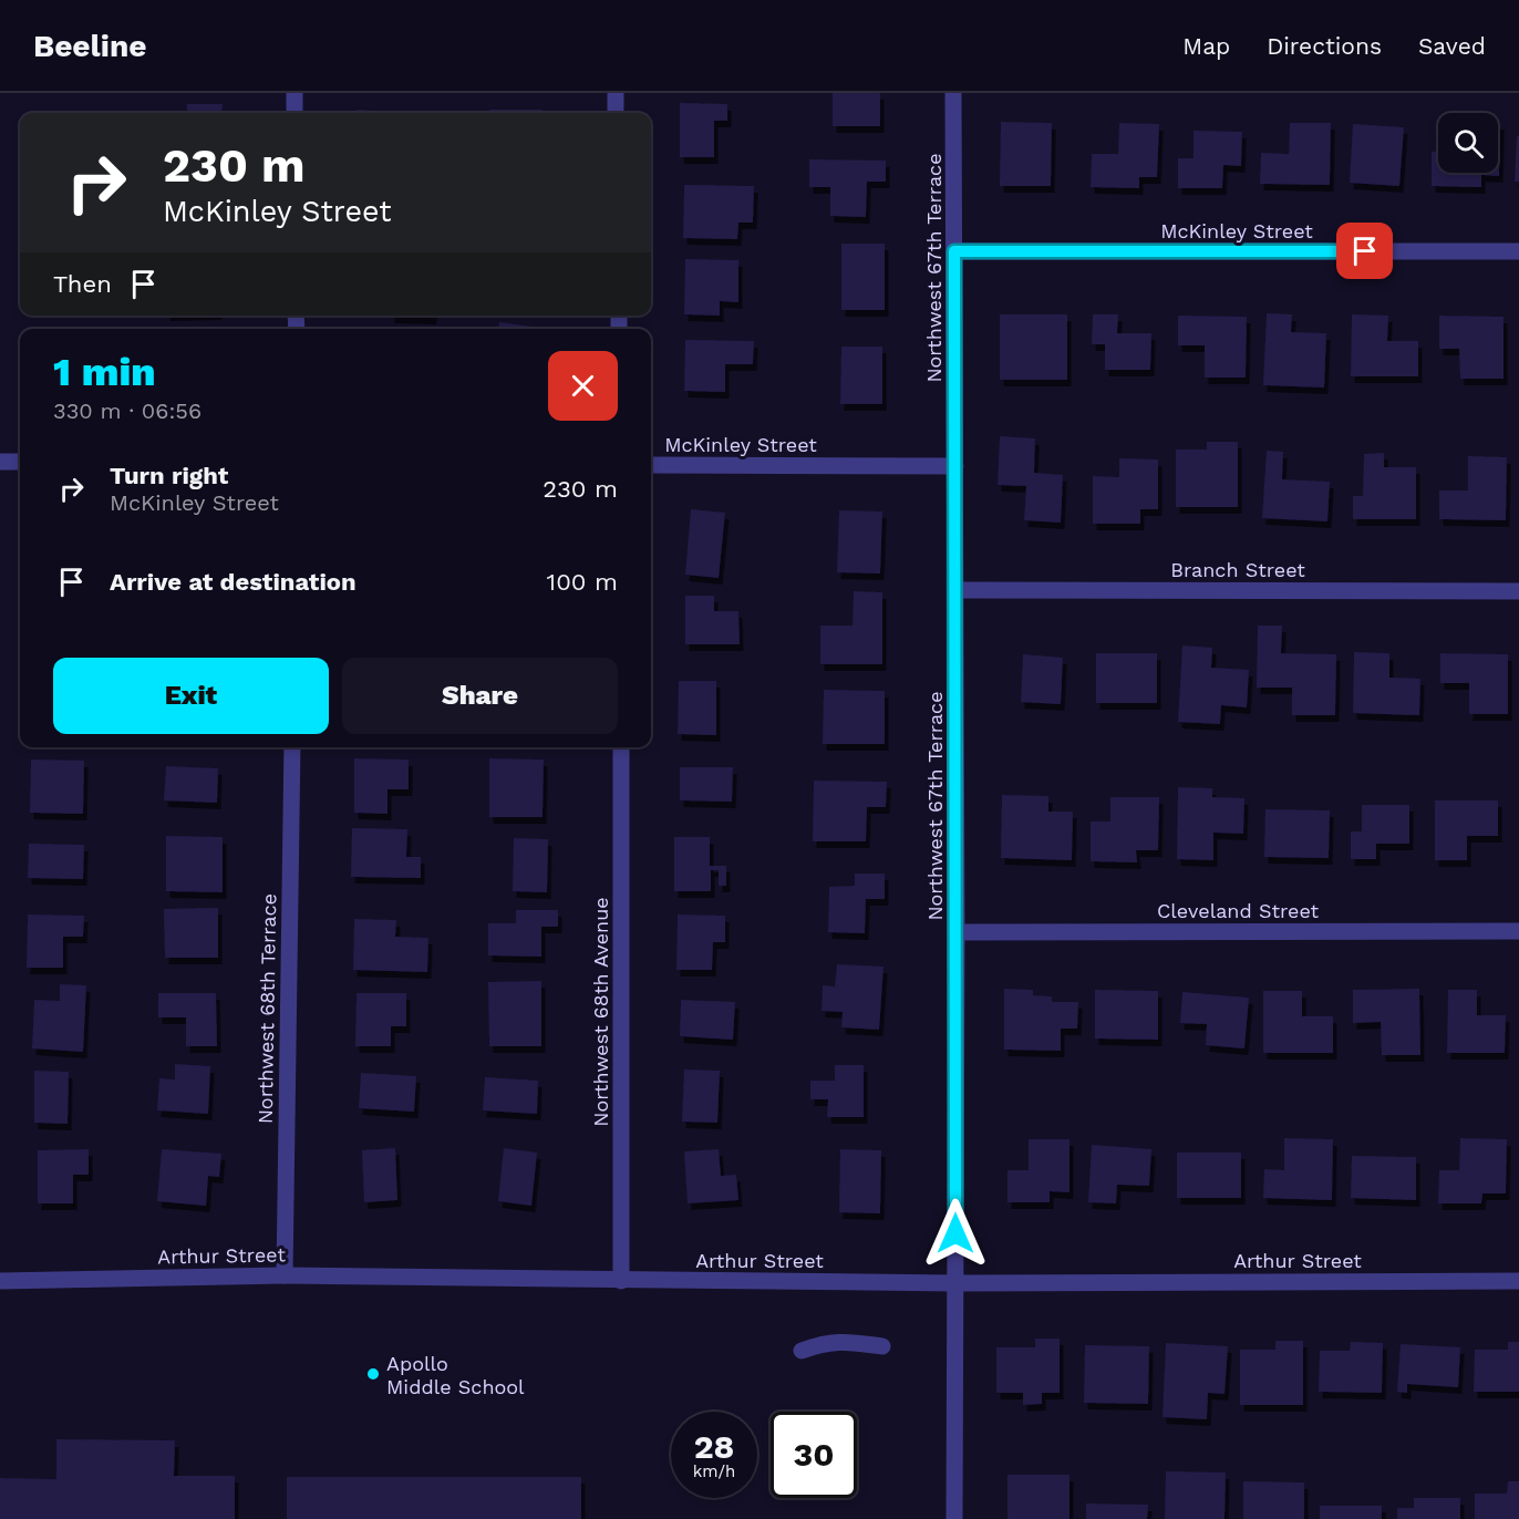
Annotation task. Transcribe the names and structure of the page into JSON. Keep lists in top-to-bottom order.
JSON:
{
  "streets": {
    "street": [
      "McKinley Street",
      "Northwest 67th Terrace",
      "Branch Street",
      "Cleveland Street",
      "Northwest 68th Terrace",
      "Northwest 68th Avenue",
      "Arthur Street"
    ]
  },
  "crossings": [
    ["McKinley Street", "Northwest 67th Terrace"],
    ["Northwest 67th Terrace", "Branch Street"],
    ["Northwest 67th Terrace", "Cleveland Street"],
    ["Northwest 67th Terrace", "Arthur Street"],
    ["Northwest 68th Terrace", "Arthur Street"],
    ["Northwest 68th Avenue", "Arthur Street"]
  ],
  "places": ["Apollo Middle School"],
  "page": {
    "header": "Beeline",
    "nav": ["Map", "Directions", "Saved"],
    "turn": ["230 m", "McKinley Street"],
    "then": "Then",
    "heading": ["1 min", "330 m · 06:56"],
    "list": [
      {
        "name": "Turn right",
        "note": "McKinley Street",
        "value": "230 m"
      },
      {
        "name": "Arrive at destination",
        "value": "100 m"
      }
    ],
    "buttons": ["Exit", "Share"],
    "speed": "28 km/h",
    "limit": "30"
  }
}
